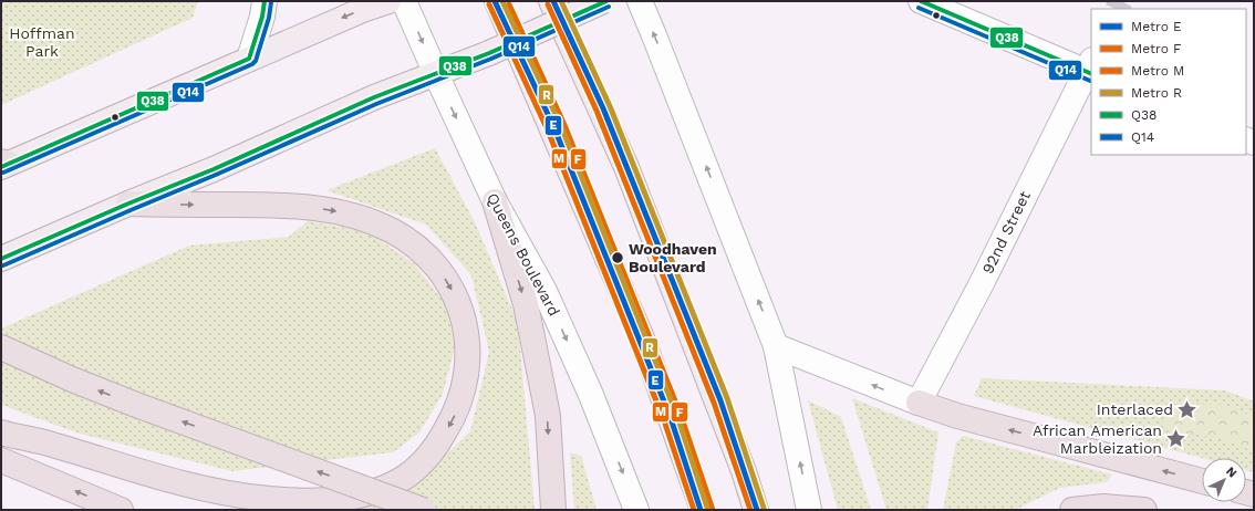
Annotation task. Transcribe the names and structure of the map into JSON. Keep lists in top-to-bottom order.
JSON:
{
  "streets": {
    "street": ["92nd Street", "Queens Boulevard"]
  },
  "parks": ["Hoffman Park"],
  "places": {
    "other": ["Woodhaven Boulevard"],
    "place": ["Interlaced", "African American Marbleization"]
  },
  "lines": [
    "metro line E",
    "metro line R",
    "transit line Q38",
    "transit line Q14",
    "metro line F",
    "metro line M"
  ],
  "legend": [
    "Metro E",
    "Metro F",
    "Metro M",
    "Metro R",
    "Q38",
    "Q14"
  ],
  "north": "top right"
}
